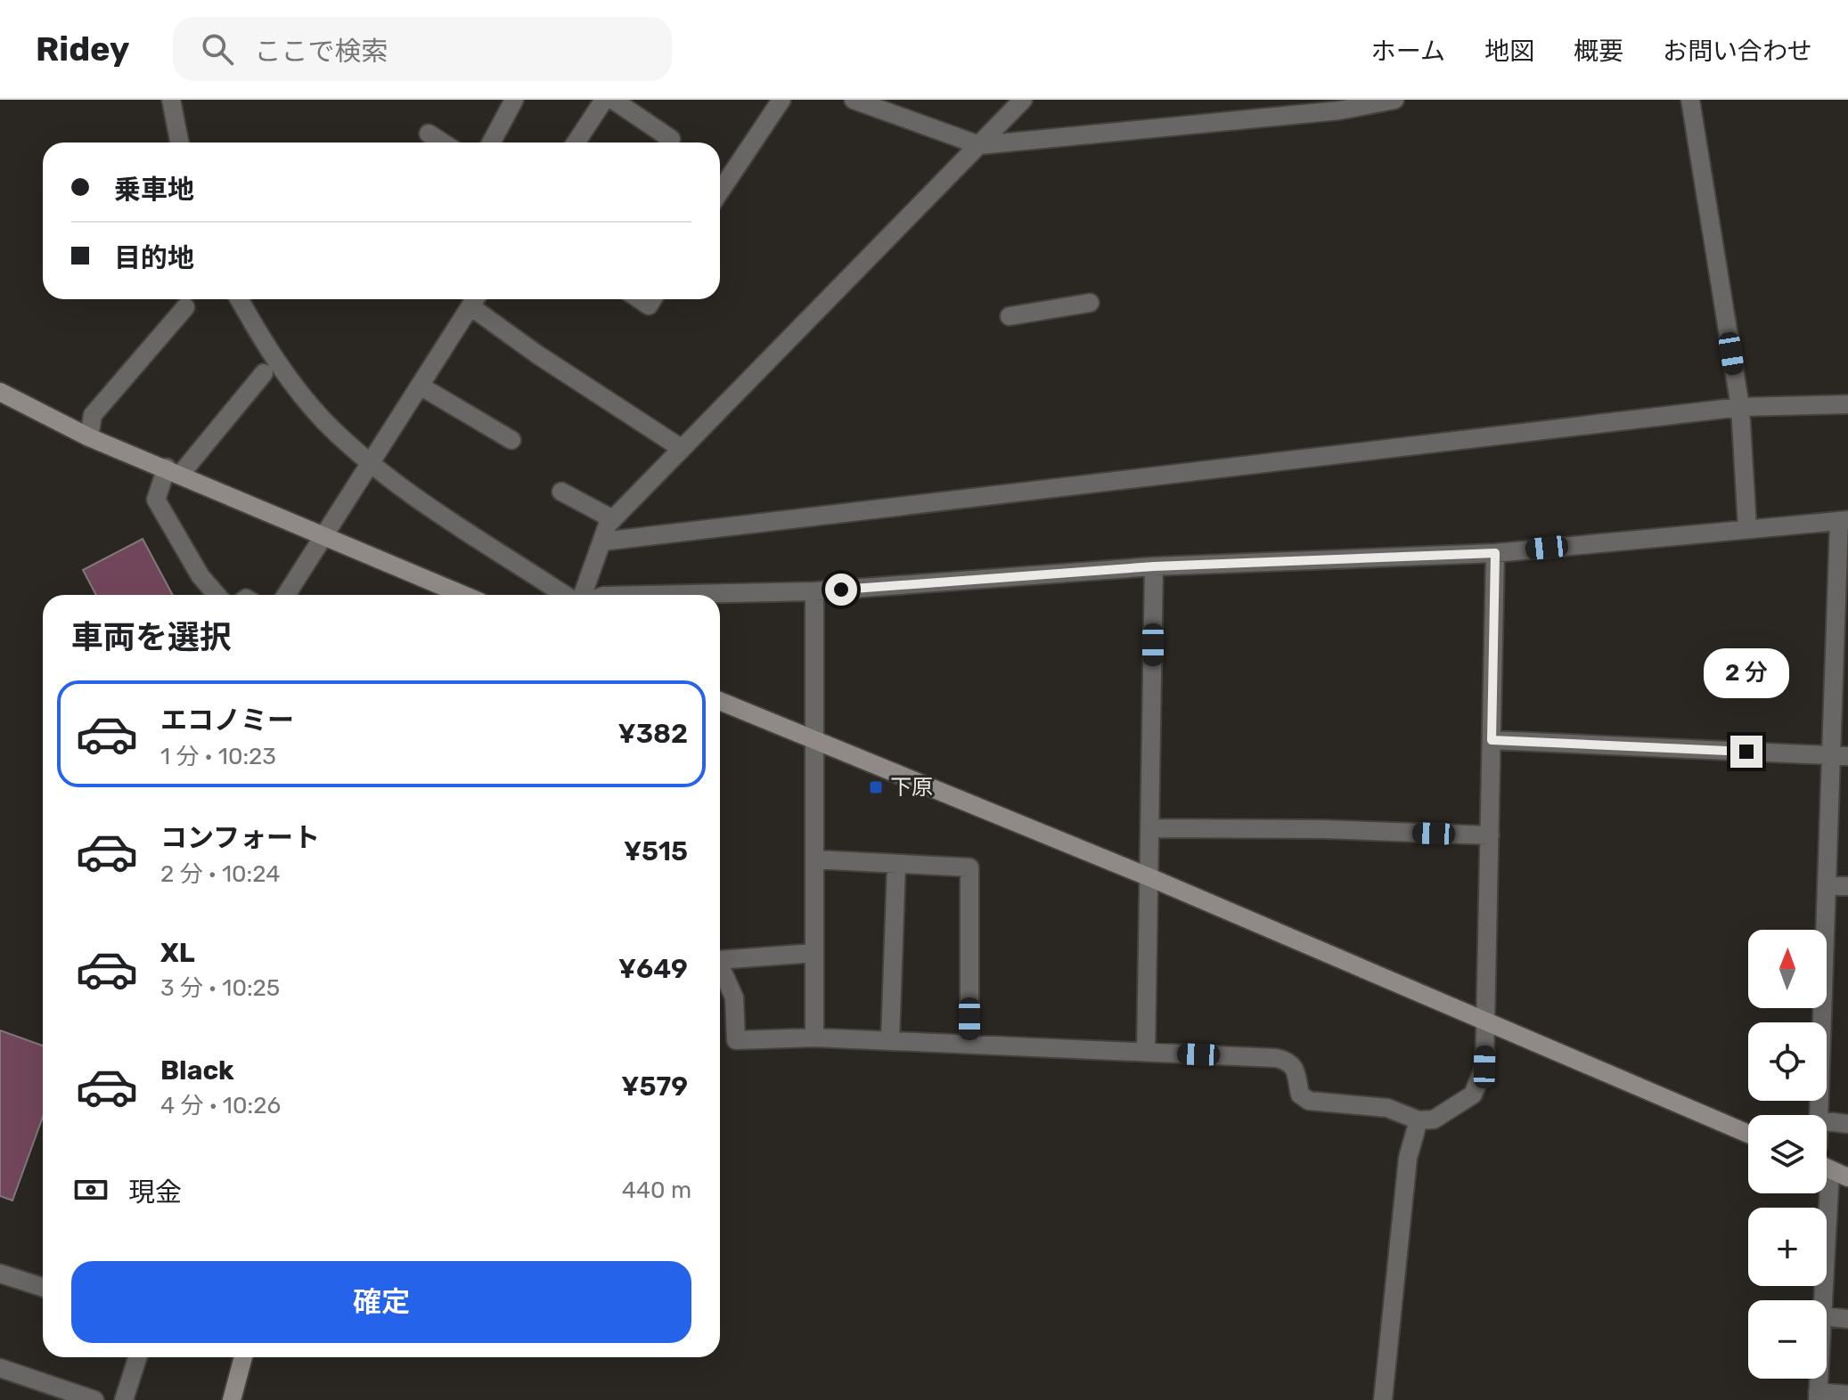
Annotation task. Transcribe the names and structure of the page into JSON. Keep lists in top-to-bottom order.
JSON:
{
  "places": {
    "transit": ["下原"]
  },
  "north": "top",
  "page": {
    "header": "Ridey",
    "search": "ここで検索",
    "nav": [
      "ホーム",
      "地図",
      "概要",
      "お問い合わせ"
    ],
    "banner": ["乗車地", "目的地"],
    "heading": "車両を選択",
    "bubble": "2 分",
    "list": [
      {
        "name": "エコノミー",
        "note": "1 分 · 10:23",
        "value": "¥382"
      },
      {
        "name": "コンフォート",
        "note": "2 分 · 10:24",
        "value": "¥515"
      },
      {
        "name": "XL",
        "note": "3 分 · 10:25",
        "value": "¥649"
      },
      {
        "name": "Black",
        "note": "4 分 · 10:26",
        "value": "¥579"
      }
    ],
    "map_buttons": ["+", "−"],
    "pay": ["現金", "440 m"],
    "buttons": "確定"
  }
}
